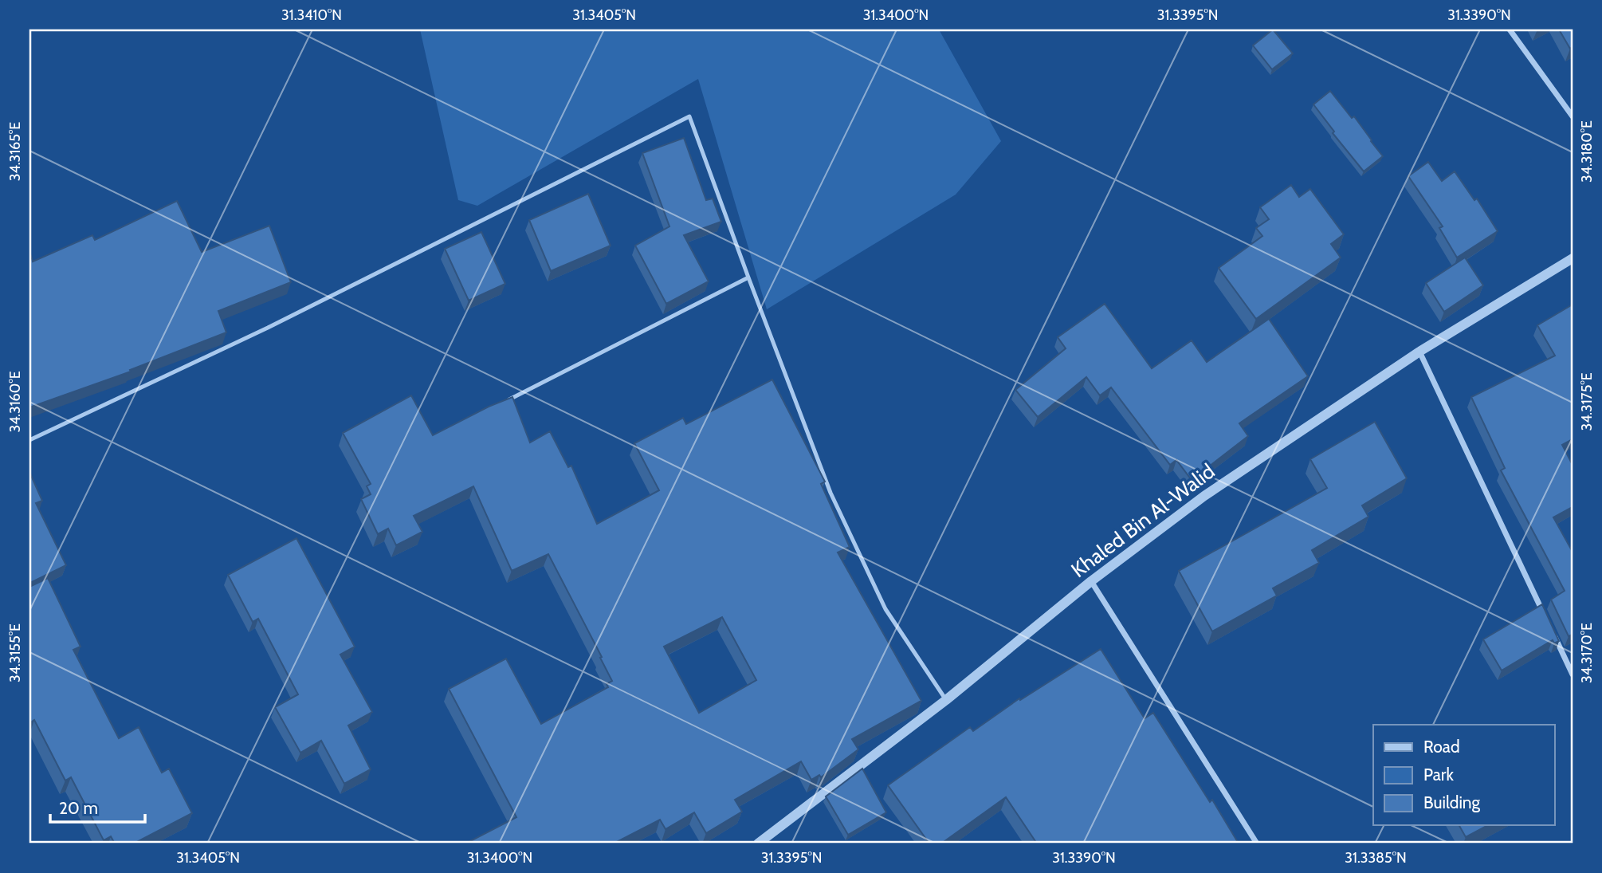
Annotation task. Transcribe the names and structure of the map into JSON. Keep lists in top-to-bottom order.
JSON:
{
  "streets": {
    "street": ["Khaled Bin Al-Walid"]
  },
  "legend": ["Road", "Park", "Building"],
  "scale_bar": "20 m",
  "coordinates": [
    "31.3410°N",
    "31.3405°N",
    "31.3400°N",
    "31.3395°N",
    "31.3390°N",
    "34.3180°E",
    "34.3165°E",
    "34.3175°E",
    "34.3160°E",
    "34.3170°E",
    "34.3155°E",
    "31.3385°N"
  ]
}
